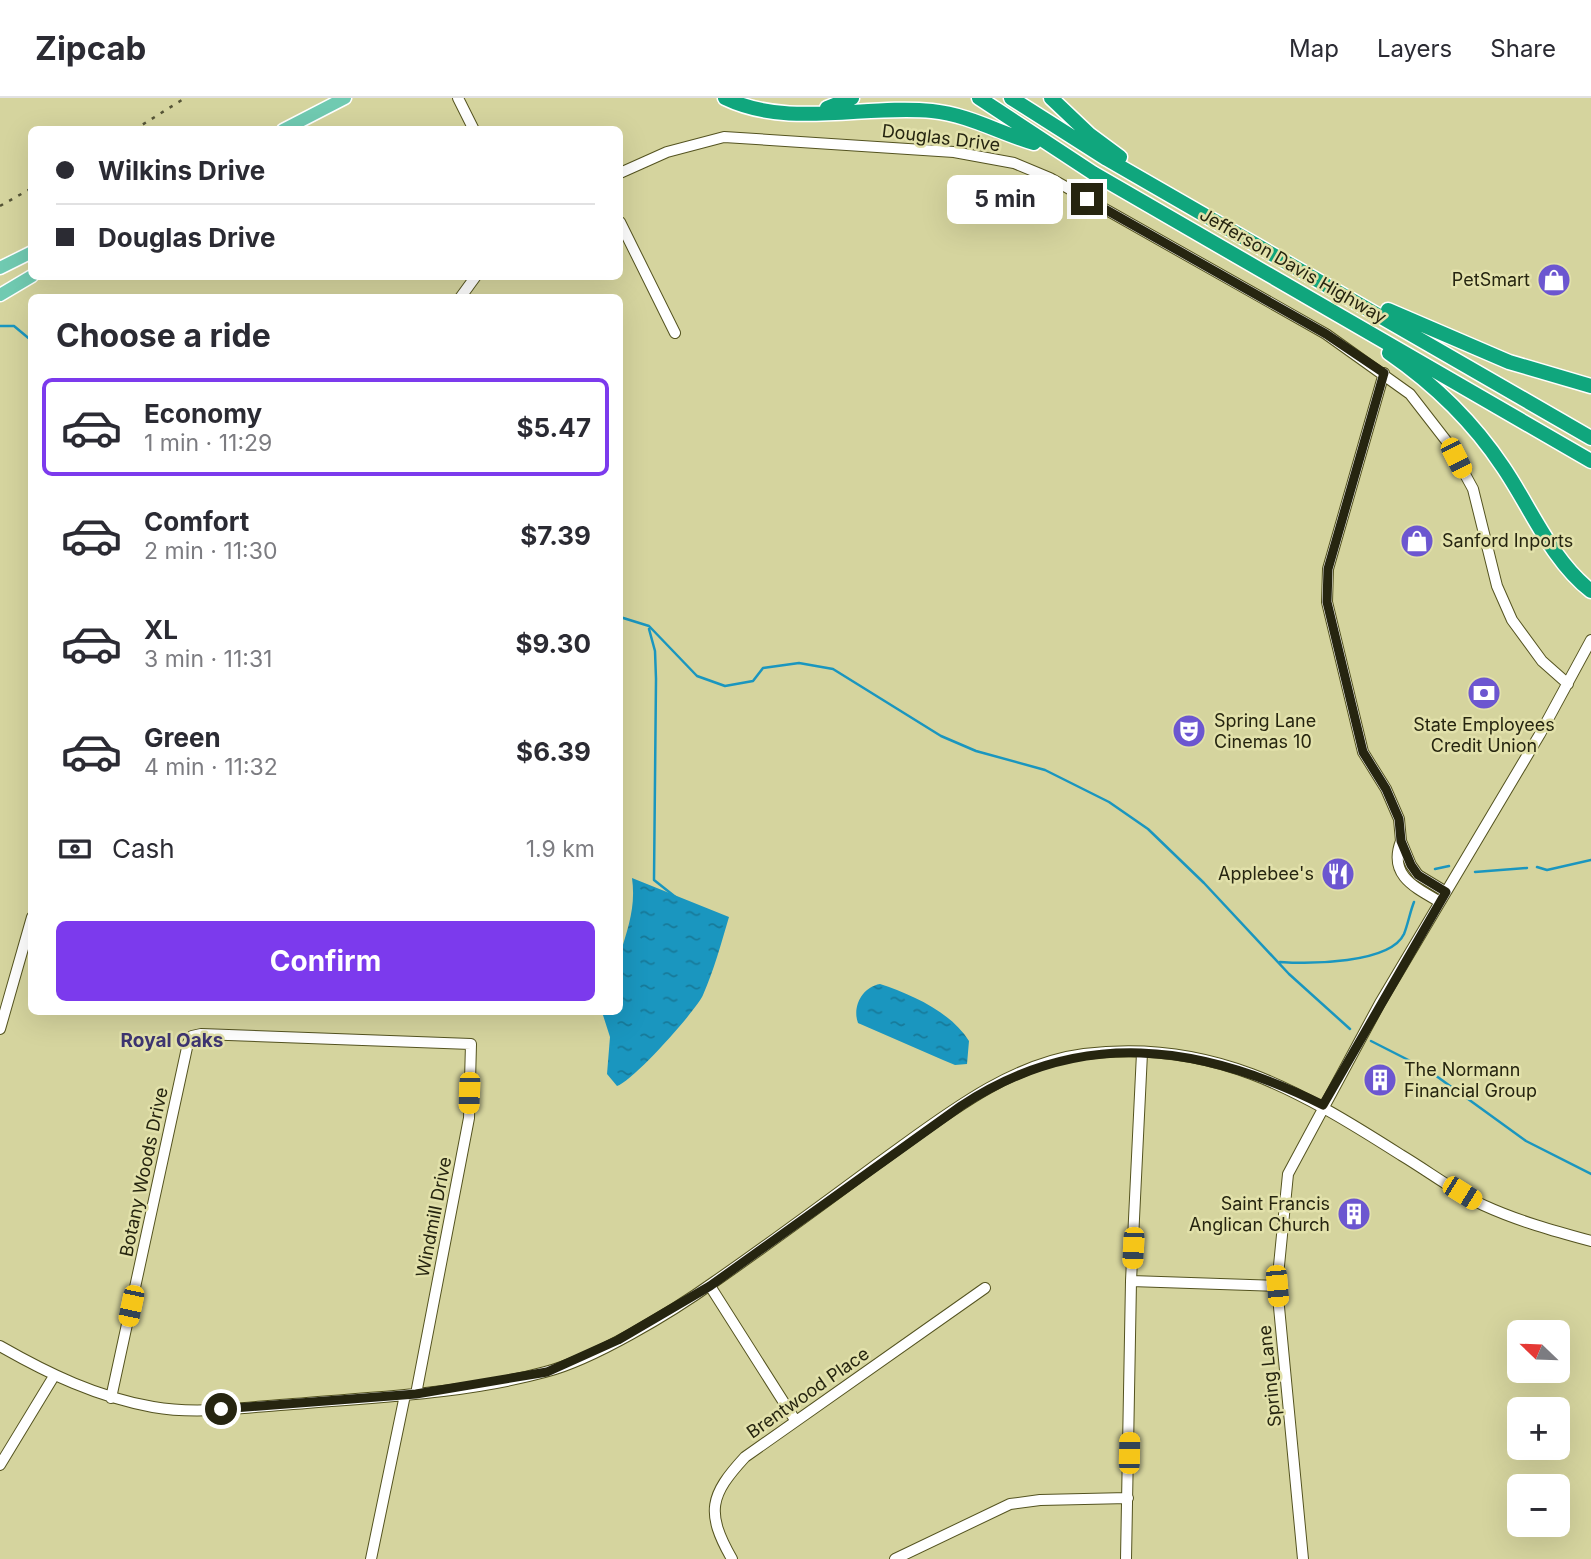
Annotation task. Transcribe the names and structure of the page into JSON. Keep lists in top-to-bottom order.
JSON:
{
  "streets": {
    "highway": ["Jefferson Davis Highway"],
    "street": [
      "Douglas Drive",
      "Botany Woods Drive",
      "Windmill Drive",
      "Spring Lane",
      "Brentwood Place"
    ]
  },
  "crossings": [
    ["Douglas Drive", "Spring Lane"],
    ["Botany Woods Drive", "Windmill Drive"]
  ],
  "districts": ["Royal Oaks"],
  "places": {
    "shop": ["PetSmart", "Sanford Inports"],
    "bank": ["State Employees Credit Union"],
    "theatre": ["Spring Lane Cinemas 10"],
    "restaurant": ["Applebee's"],
    "building": ["The Normann Financial Group", "Saint Francis Anglican Church"]
  },
  "north": "top left",
  "page": {
    "header": "Zipcab",
    "nav": ["Map", "Layers", "Share"],
    "banner": ["Wilkins Drive", "Douglas Drive"],
    "bubble": "5 min",
    "heading": "Choose a ride",
    "list": [
      {
        "name": "Economy",
        "note": "1 min · 11:29",
        "value": "$5.47"
      },
      {
        "name": "Comfort",
        "note": "2 min · 11:30",
        "value": "$7.39"
      },
      {
        "name": "XL",
        "note": "3 min · 11:31",
        "value": "$9.30"
      },
      {
        "name": "Green",
        "note": "4 min · 11:32",
        "value": "$6.39"
      }
    ],
    "pay": ["Cash", "1.9 km"],
    "buttons": "Confirm",
    "map_buttons": ["+", "−"]
  }
}
